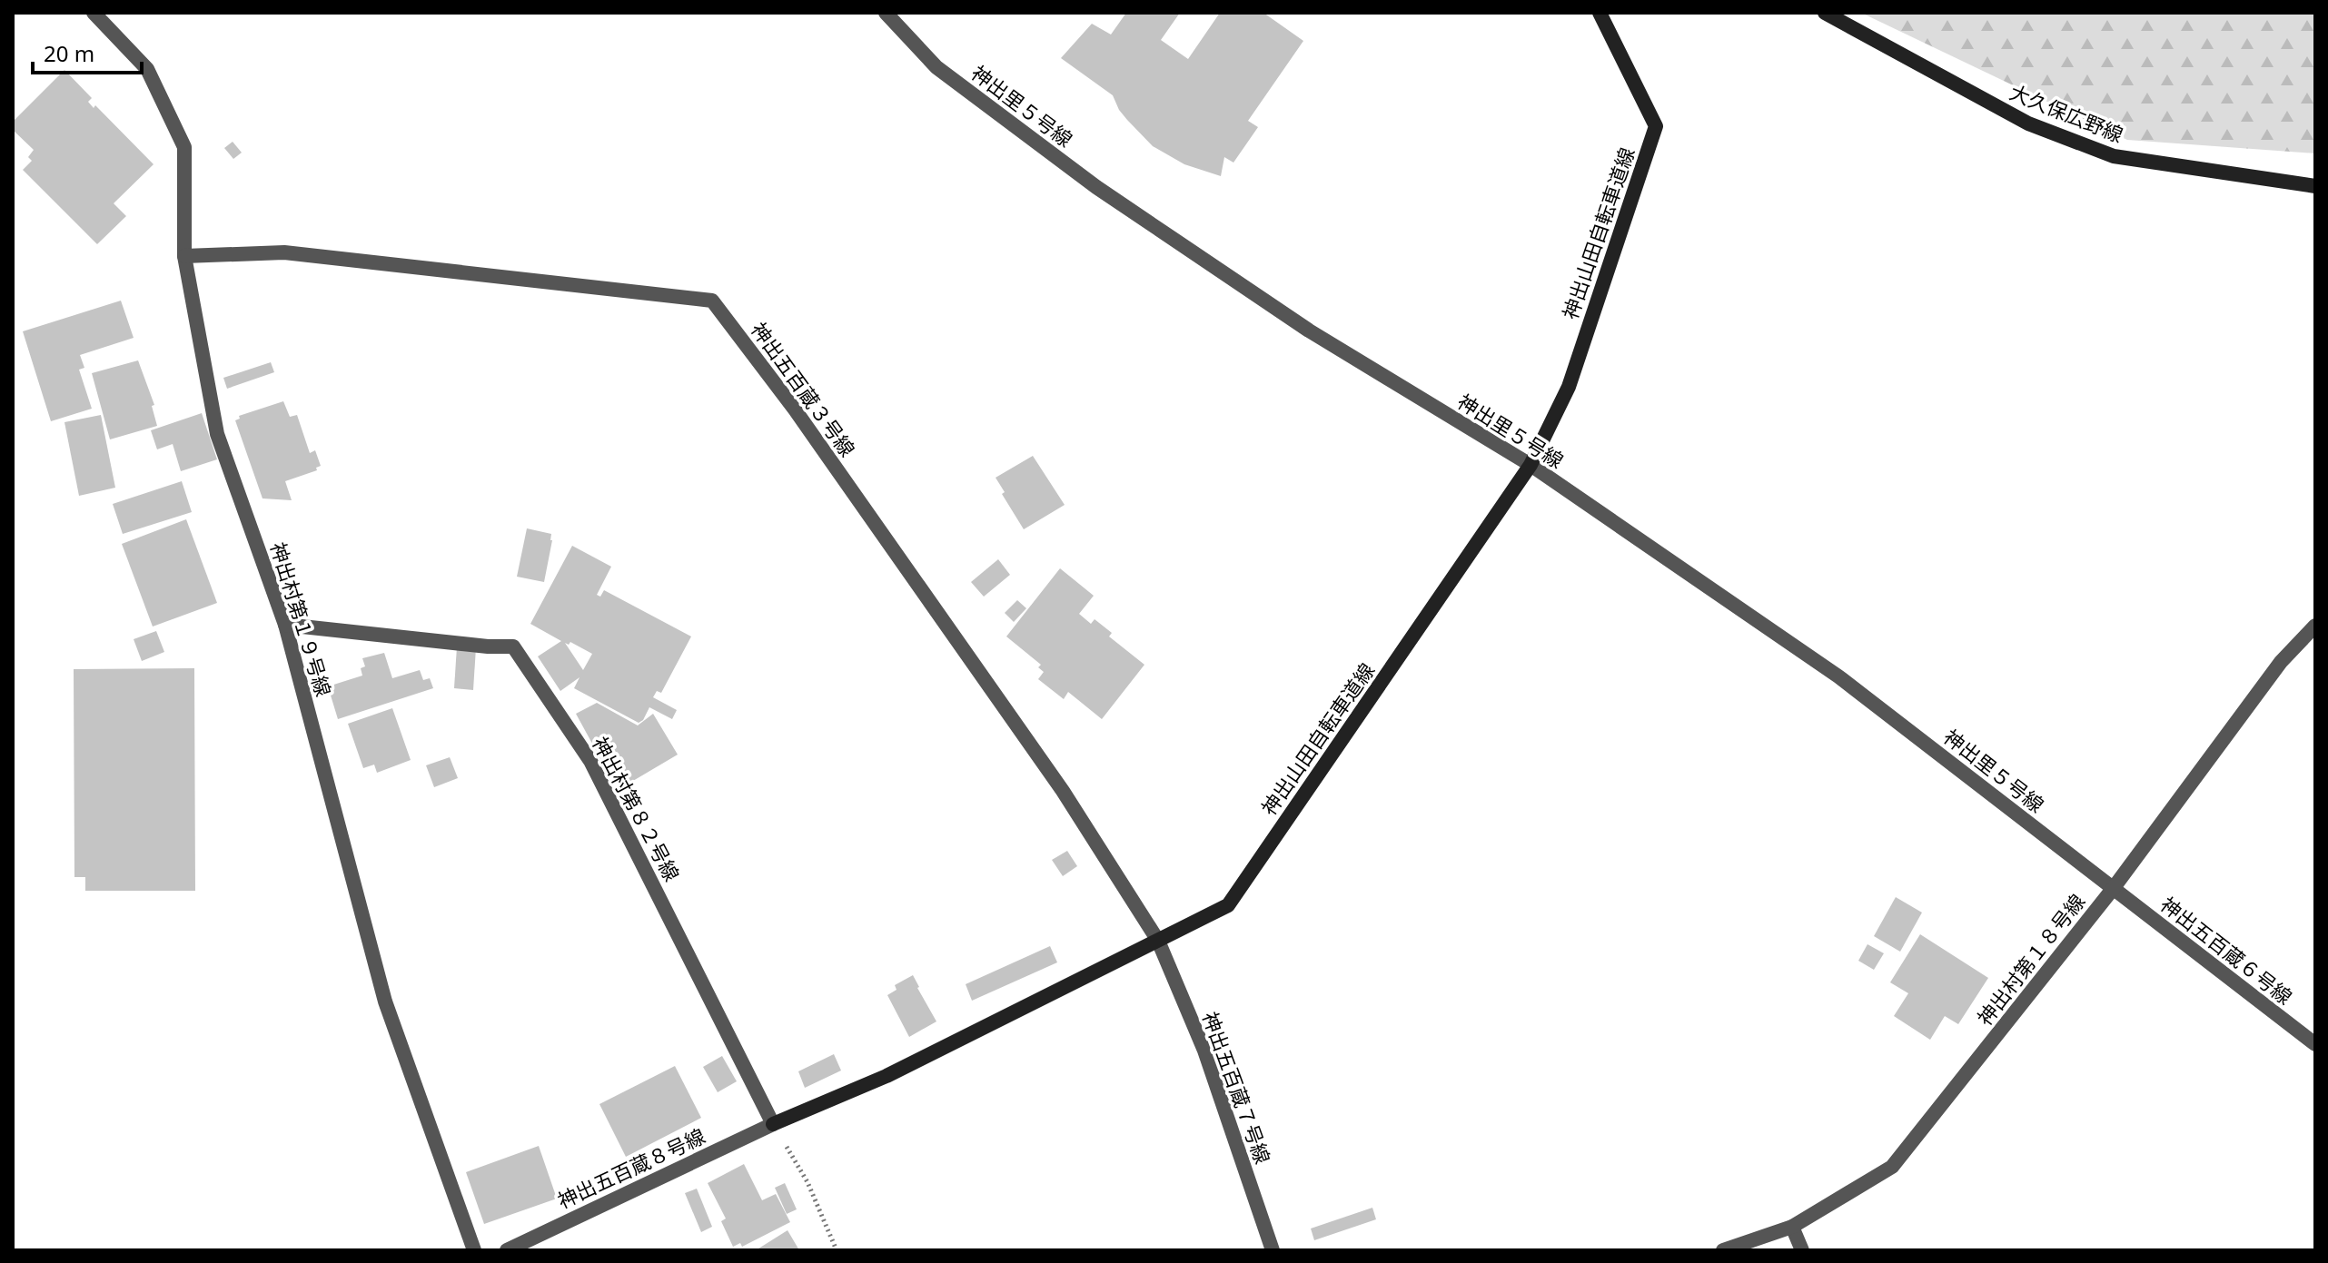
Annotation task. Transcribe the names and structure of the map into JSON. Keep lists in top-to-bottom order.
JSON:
{
  "streets": {
    "main road": ["大久保広野線", "神出山田自転車道線"],
    "street": [
      "神出里５号線",
      "神出五百蔵３号線",
      "神出村第１９号線",
      "神出村第８２号線",
      "神出五百蔵６号線",
      "神出村第１８号線",
      "神出五百蔵７号線",
      "神出五百蔵８号線"
    ]
  },
  "crossings": [
    ["神出里５号線", "神出山田自転車道線"],
    ["神出里５号線", "神出五百蔵６号線"],
    ["神出里５号線", "神出村第１８号線"],
    ["神出山田自転車道線", "神出五百蔵３号線"],
    ["神出山田自転車道線", "神出村第８２号線"],
    ["神出山田自転車道線", "神出五百蔵７号線"],
    ["神出山田自転車道線", "神出五百蔵８号線"],
    ["神出五百蔵３号線", "神出村第１９号線"],
    ["神出五百蔵３号線", "神出五百蔵７号線"],
    ["神出村第１９号線", "神出村第８２号線"],
    ["神出村第８２号線", "神出五百蔵８号線"],
    ["神出五百蔵６号線", "神出村第１８号線"]
  ],
  "scale_bar": "20 m"
}
